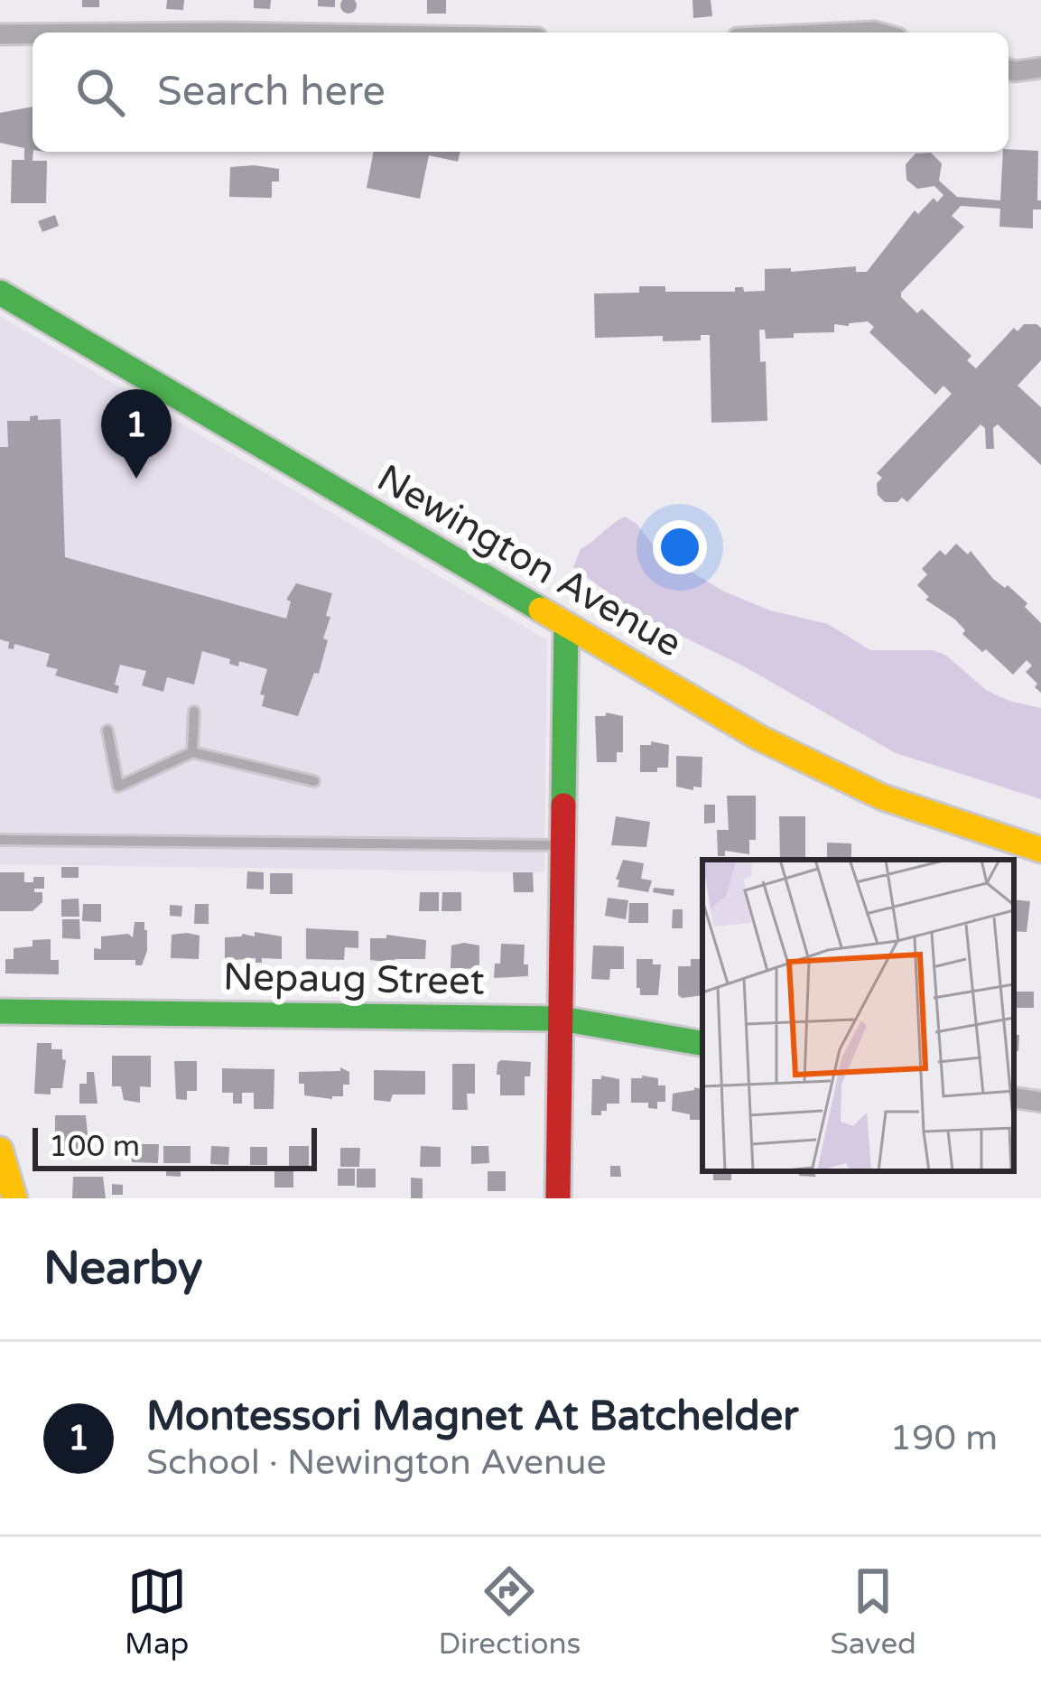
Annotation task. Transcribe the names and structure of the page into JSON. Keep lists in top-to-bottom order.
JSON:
{
  "streets": {
    "street": ["Newington Avenue", "Nepaug Street"]
  },
  "scale_bar": "100 m",
  "page": {
    "search": "Search here",
    "pins": "1",
    "scale": "100 m",
    "heading": "Nearby",
    "list": [
      {
        "mark": "1",
        "name": "Montessori Magnet At Batchelder",
        "note": "School · Newington Avenue",
        "value": "190 m"
      }
    ],
    "nav": ["Map", "Directions", "Saved"]
  }
}
